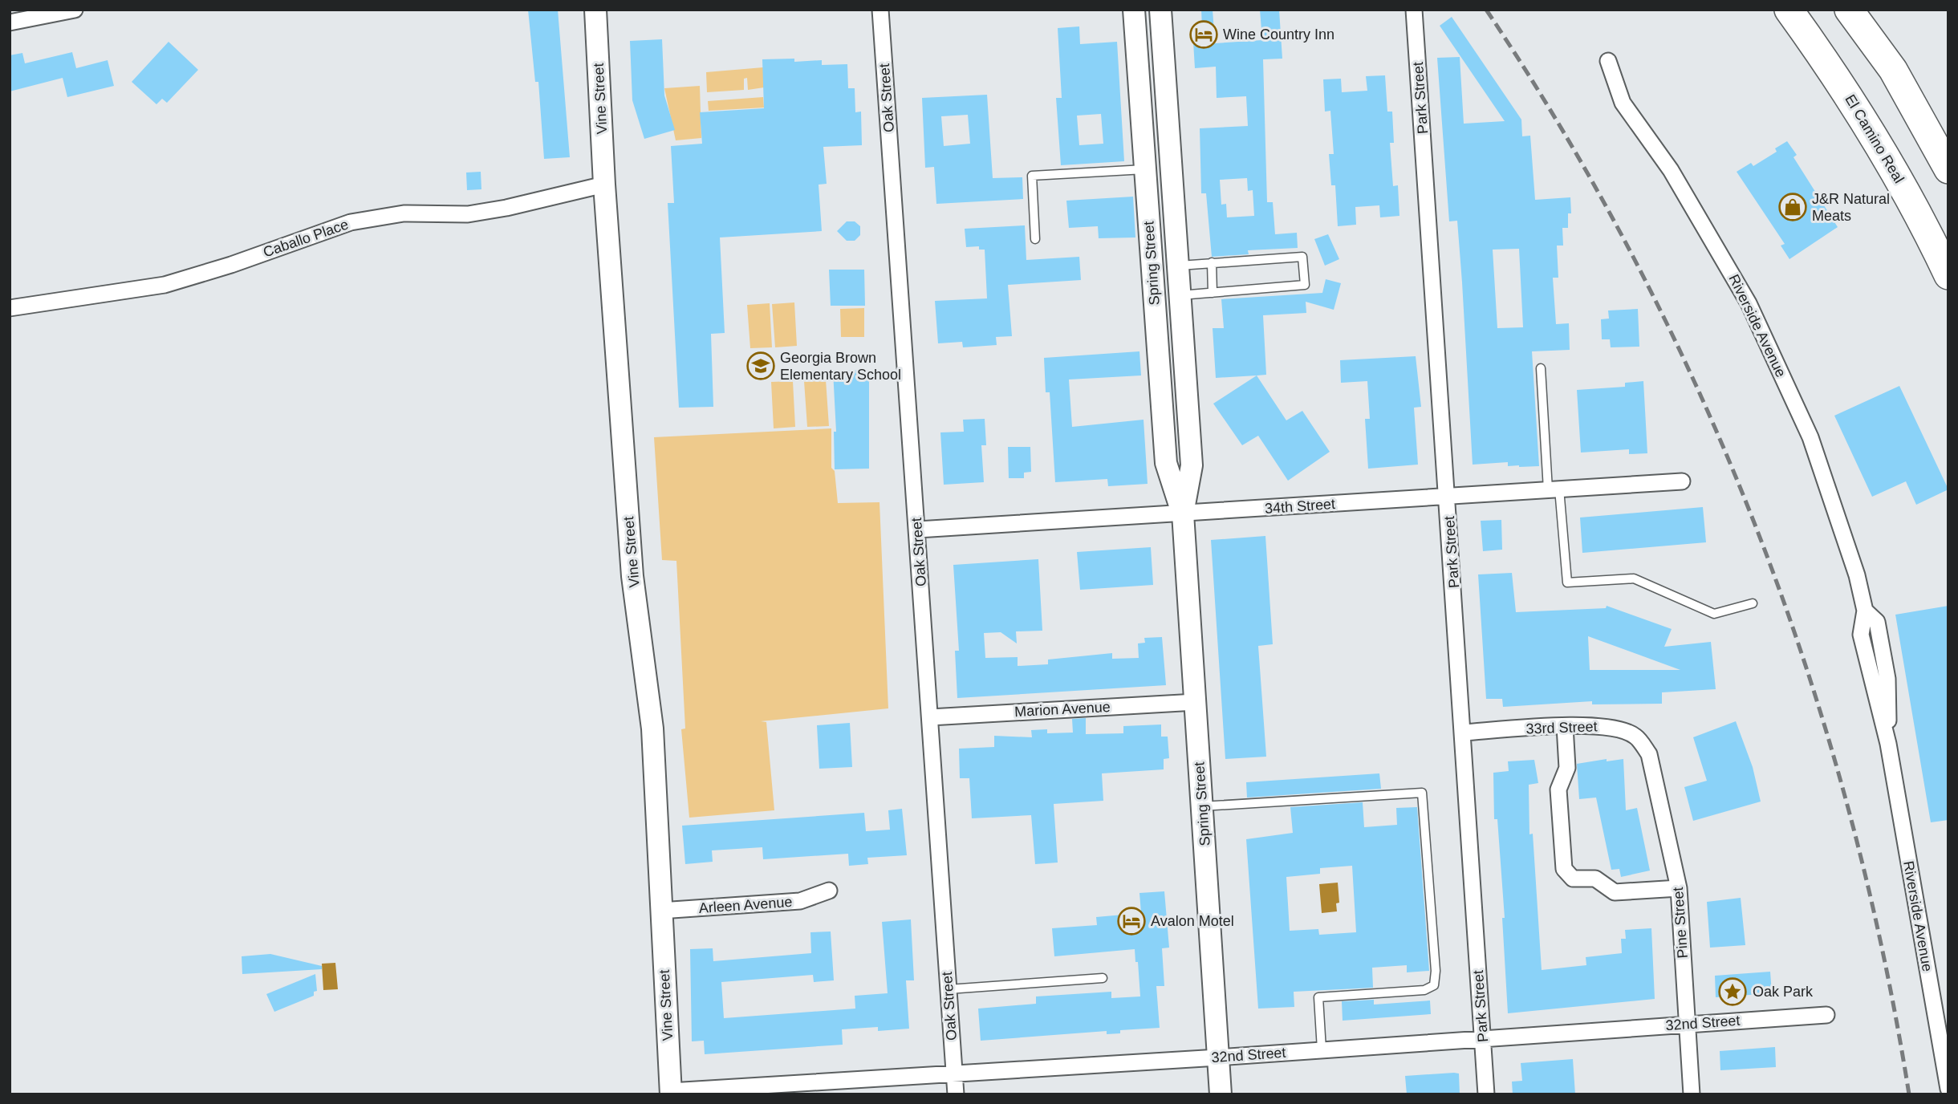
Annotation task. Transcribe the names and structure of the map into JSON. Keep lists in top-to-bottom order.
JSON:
{
  "streets": {
    "highway": ["El Camino Real"],
    "main road": ["Vine Street", "Spring Street"],
    "street": [
      "Oak Street",
      "Park Street",
      "Caballo Place",
      "Riverside Avenue",
      "34th Street",
      "Marion Avenue",
      "33rd Street",
      "Arleen Avenue",
      "Pine Street",
      "32nd Street"
    ]
  },
  "crossings": [
    ["Oak Street", "34th Street"],
    ["Oak Street", "Marion Avenue"],
    ["Oak Street", "32nd Street"],
    ["Park Street", "34th Street"],
    ["Park Street", "33rd Street"],
    ["Park Street", "32nd Street"],
    ["Vine Street", "Caballo Place"],
    ["Vine Street", "Arleen Avenue"],
    ["Vine Street", "32nd Street"],
    ["Spring Street", "34th Street"],
    ["Spring Street", "Marion Avenue"],
    ["Spring Street", "32nd Street"],
    ["33rd Street", "Pine Street"],
    ["Pine Street", "32nd Street"]
  ],
  "places": {
    "hotel": ["Wine Country Inn", "Avalon Motel"],
    "shop": ["J&R Natural Meats"],
    "school or university": ["Georgia Brown Elementary School"],
    "place": ["Oak Park"]
  }
}
